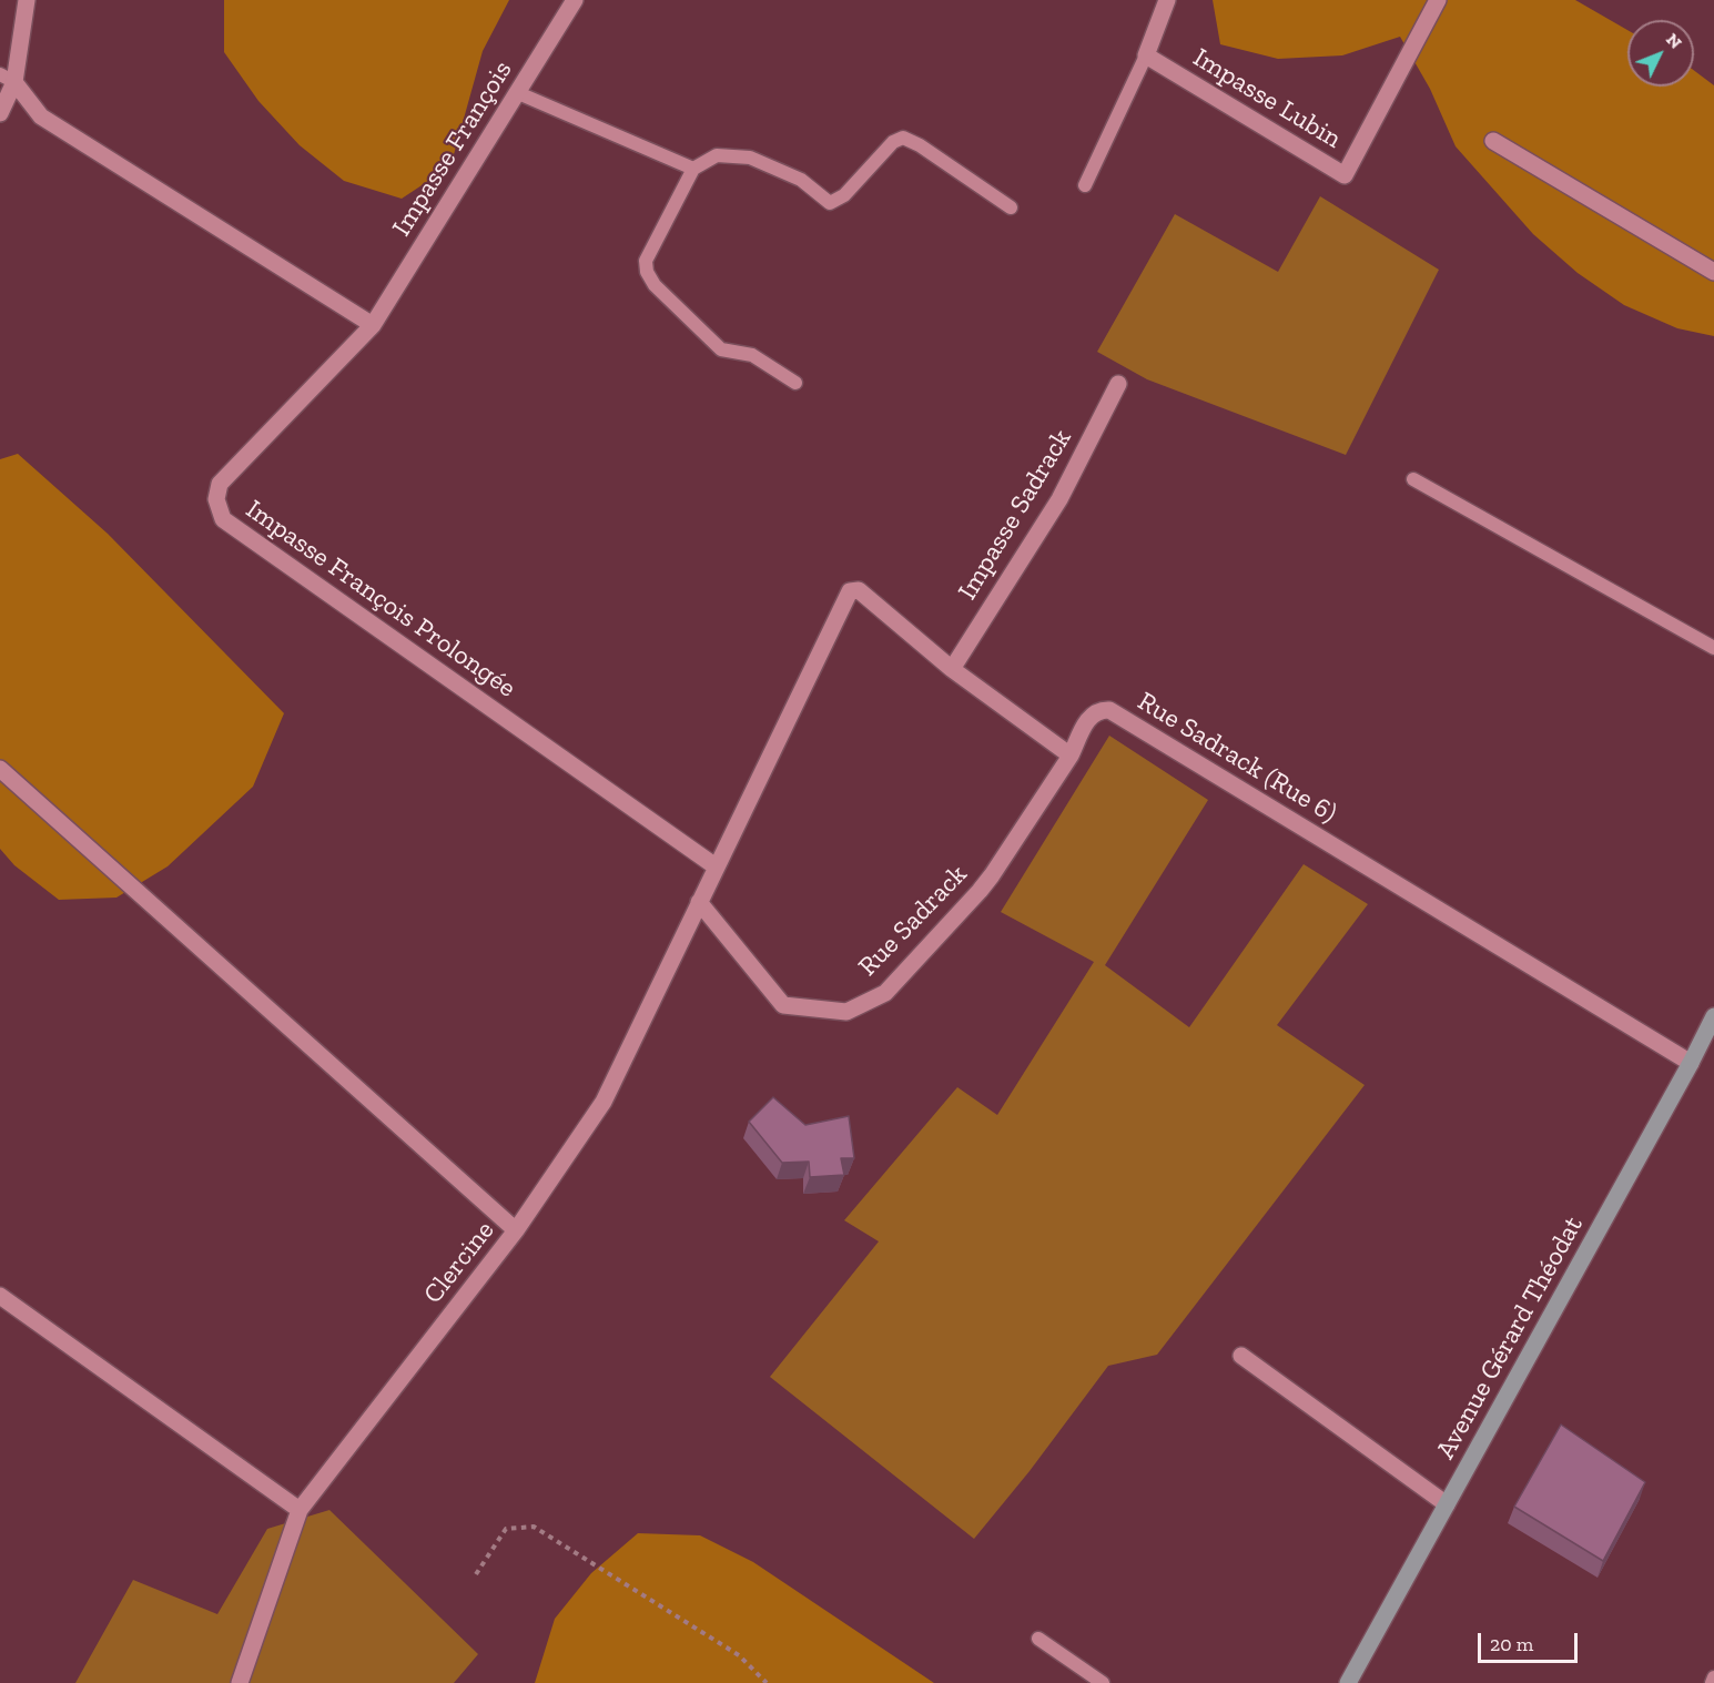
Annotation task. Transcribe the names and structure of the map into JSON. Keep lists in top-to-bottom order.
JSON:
{
  "streets": {
    "street": [
      "Impasse Lubin",
      "Impasse François",
      "Impasse Sadrack",
      "Impasse François Prolongée",
      "Rue Sadrack (Rue 6)",
      "Rue Sadrack",
      "Clercine",
      "Avenue Gérard Théodat"
    ]
  },
  "crossings": [
    ["Impasse François", "Impasse François Prolongée"],
    ["Impasse François Prolongée", "Clercine"],
    ["Rue Sadrack (Rue 6)", "Rue Sadrack"],
    ["Rue Sadrack (Rue 6)", "Avenue Gérard Théodat"],
    ["Rue Sadrack", "Clercine"]
  ],
  "scale_bar": "20 m",
  "north": "top right"
}
